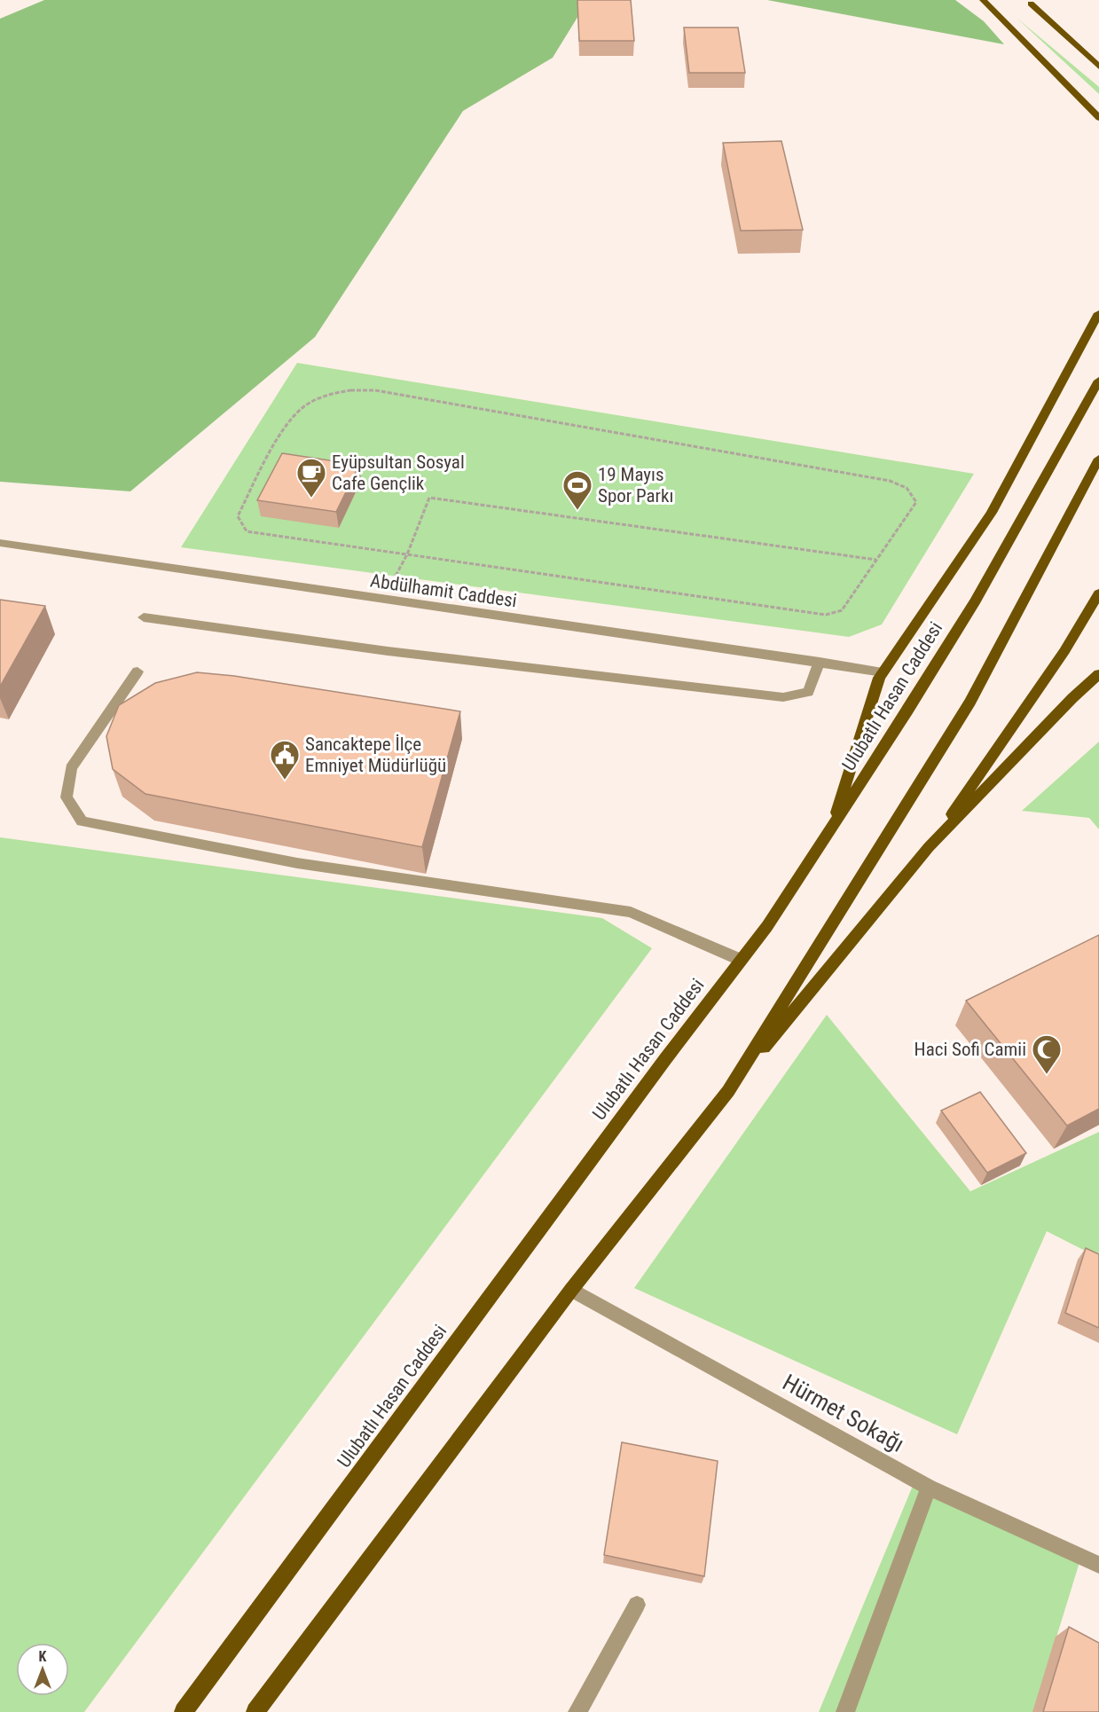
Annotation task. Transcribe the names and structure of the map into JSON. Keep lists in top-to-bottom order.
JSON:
{
  "streets": {
    "main road": ["Ulubatlı Hasan Caddesi"],
    "street": ["Abdülhamit Caddesi", "Hürmet Sokağı"]
  },
  "places": {
    "cafe": ["Eyüpsultan Sosyal Cafe Gençlik"],
    "sports": ["19 Mayıs Spor Parkı"],
    "public building": ["Sancaktepe İlçe Emniyet Müdürlüğü"],
    "mosque": ["Haci Sofi Camii"]
  },
  "north": "top"
}
